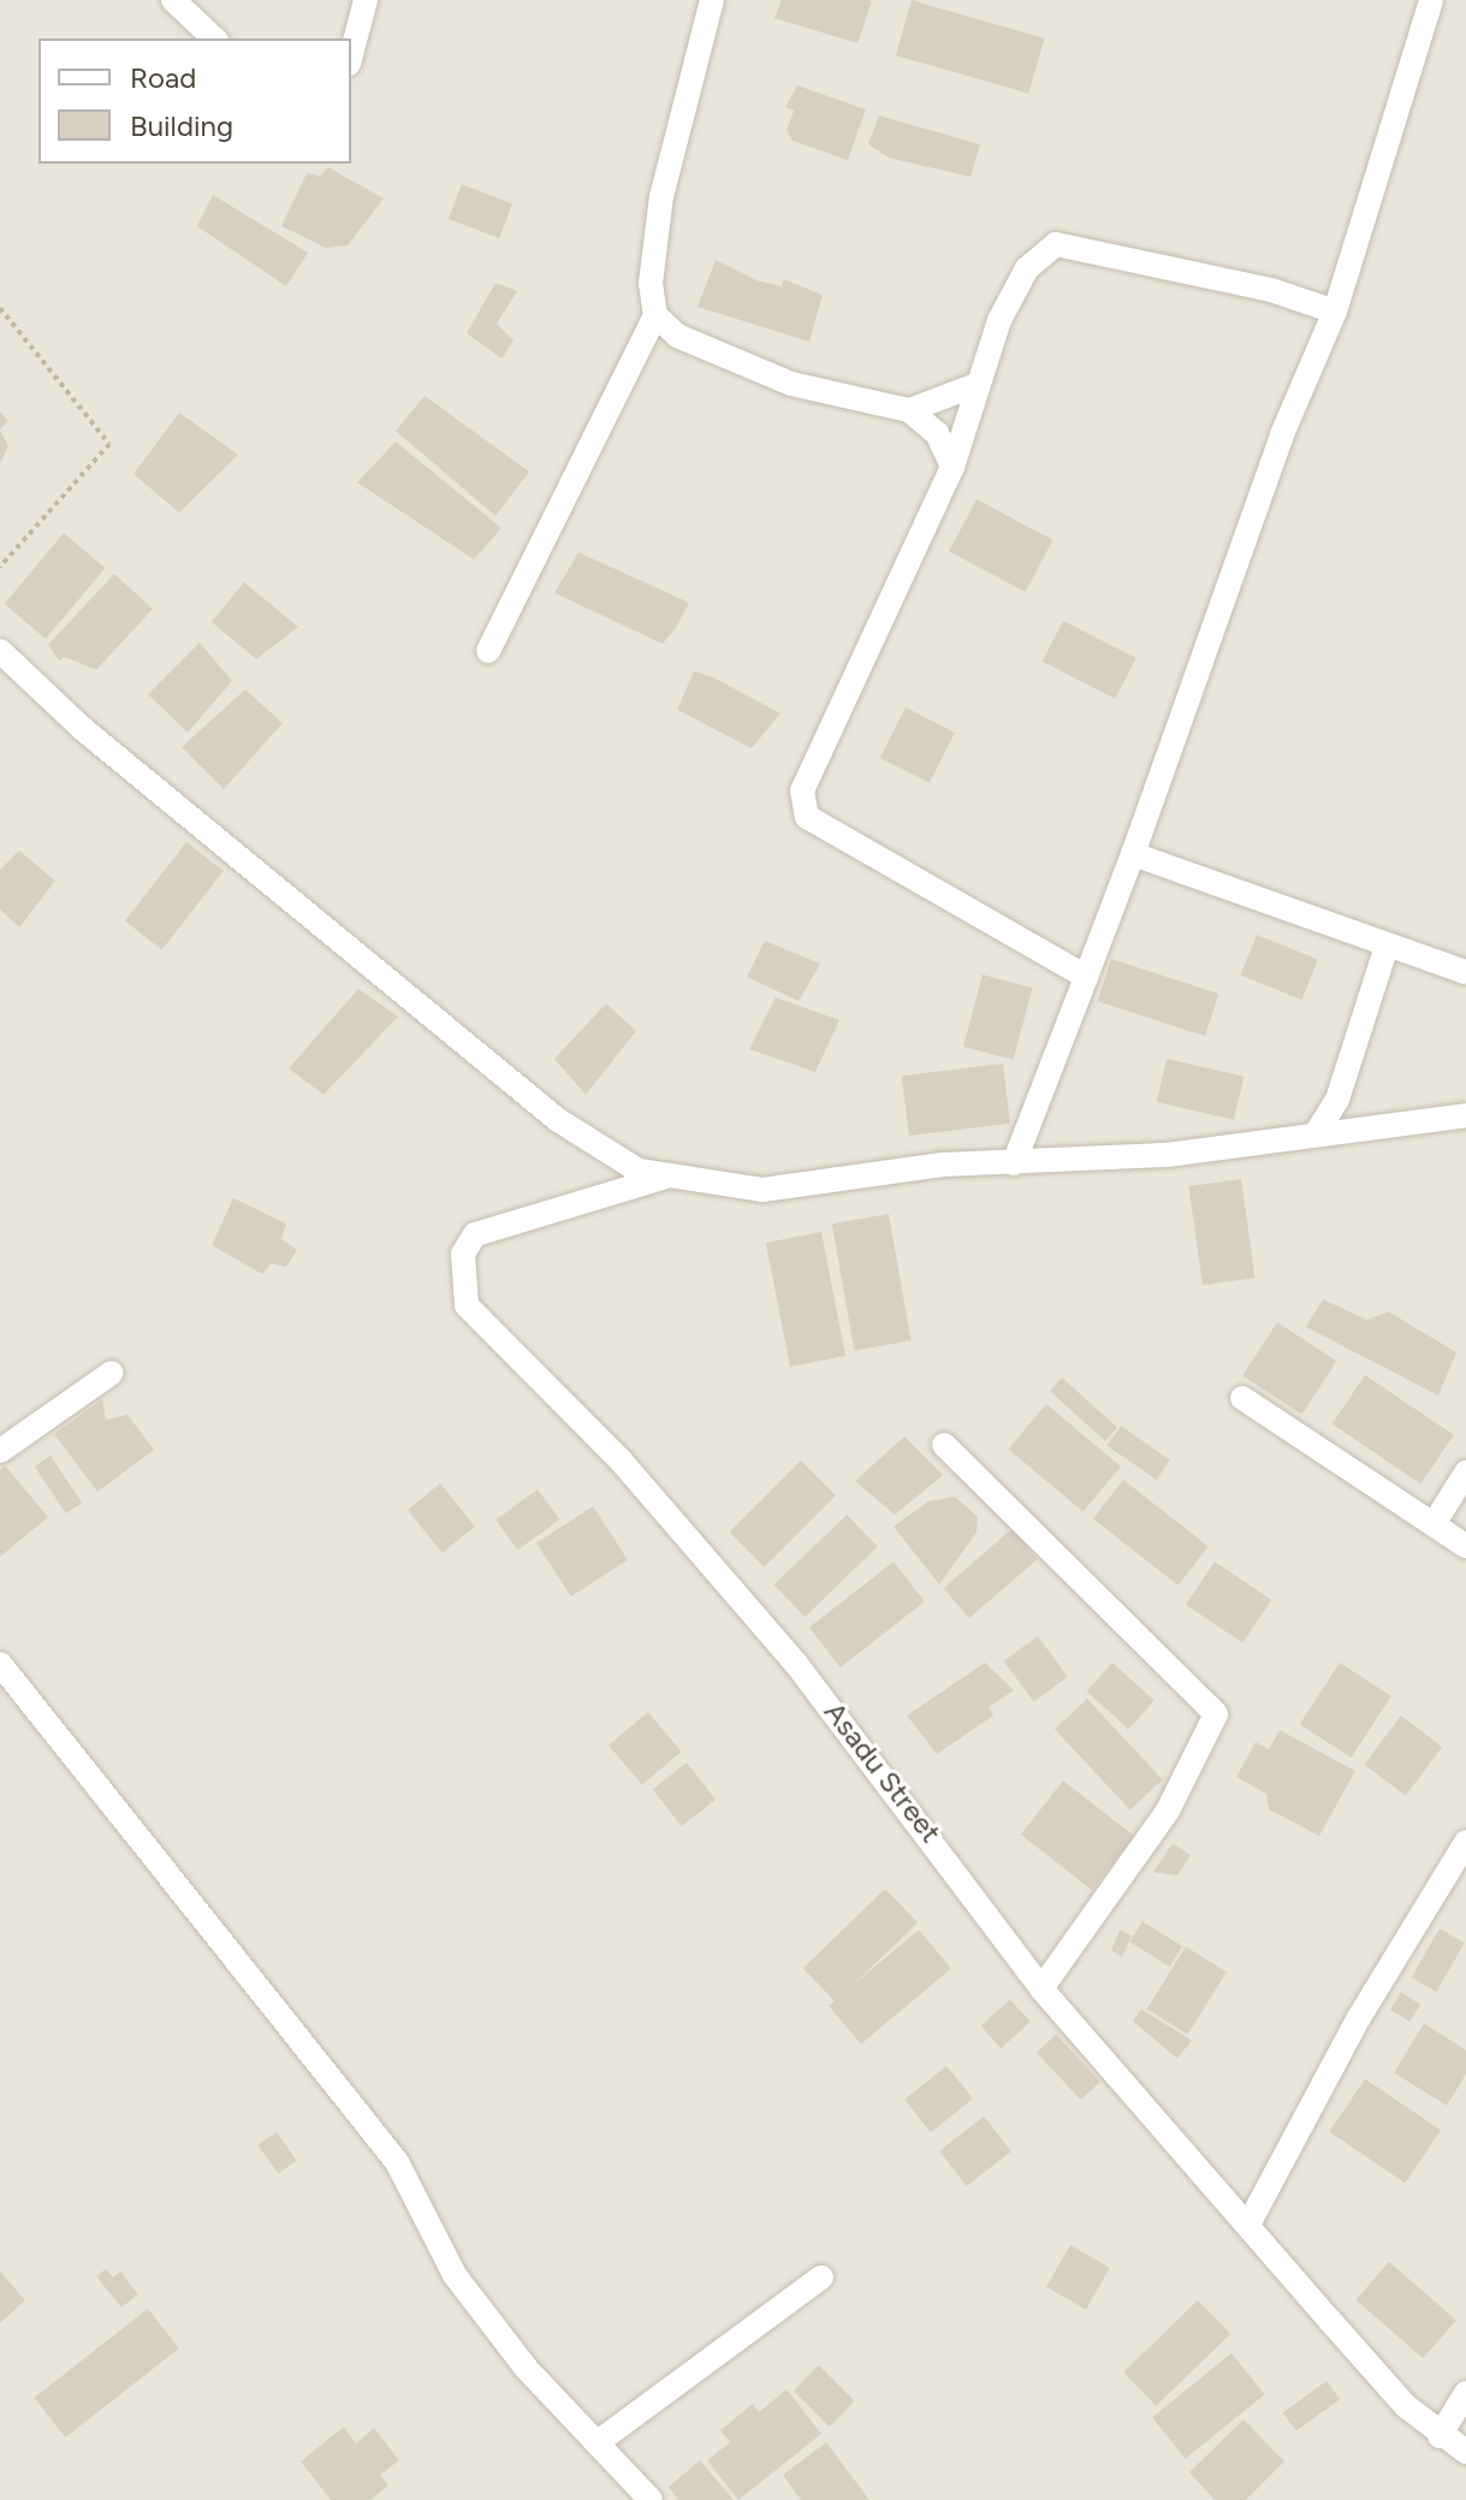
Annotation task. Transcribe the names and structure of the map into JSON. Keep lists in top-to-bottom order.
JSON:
{
  "streets": {
    "street": ["Asadu Street"]
  },
  "legend": ["Road", "Building"]
}
